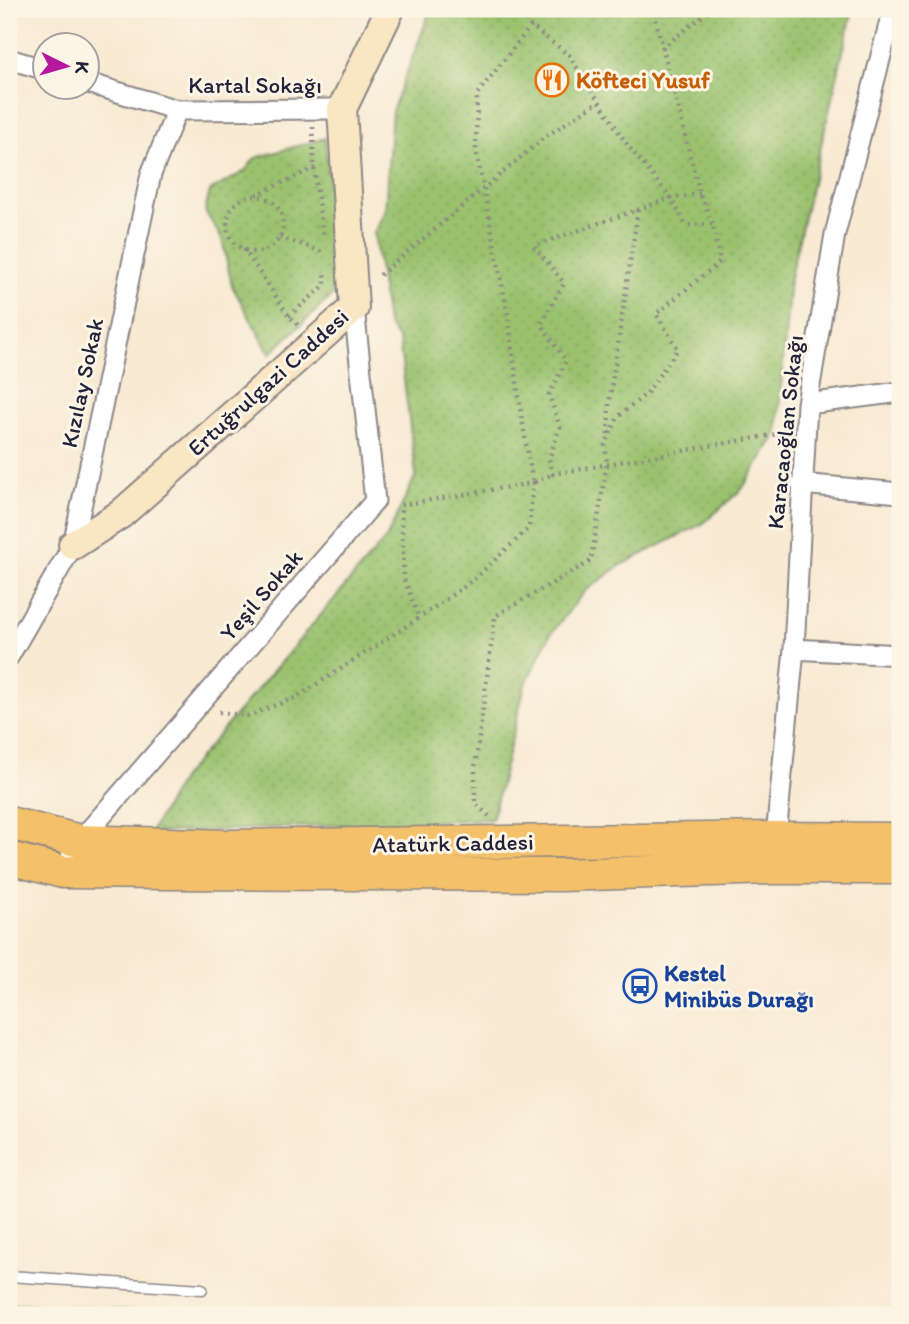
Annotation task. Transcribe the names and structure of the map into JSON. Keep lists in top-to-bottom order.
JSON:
{
  "streets": {
    "main road": ["Ertuğrulgazi Caddesi", "Atatürk Caddesi"],
    "street": [
      "Kartal Sokağı",
      "Kızılay Sokak",
      "Karacaoğlan Sokağı",
      "Yeşil Sokak"
    ]
  },
  "crossings": [
    ["Kartal Sokağı", "Ertuğrulgazi Caddesi"],
    ["Kartal Sokağı", "Kızılay Sokak"],
    ["Ertuğrulgazi Caddesi", "Kızılay Sokak"],
    ["Ertuğrulgazi Caddesi", "Yeşil Sokak"],
    ["Karacaoğlan Sokağı", "Atatürk Caddesi"],
    ["Yeşil Sokak", "Atatürk Caddesi"]
  ],
  "places": {
    "restaurant": ["Köfteci Yusuf"],
    "bus stop": ["Kestel Minibüs Durağı"]
  },
  "north": "right"
}
